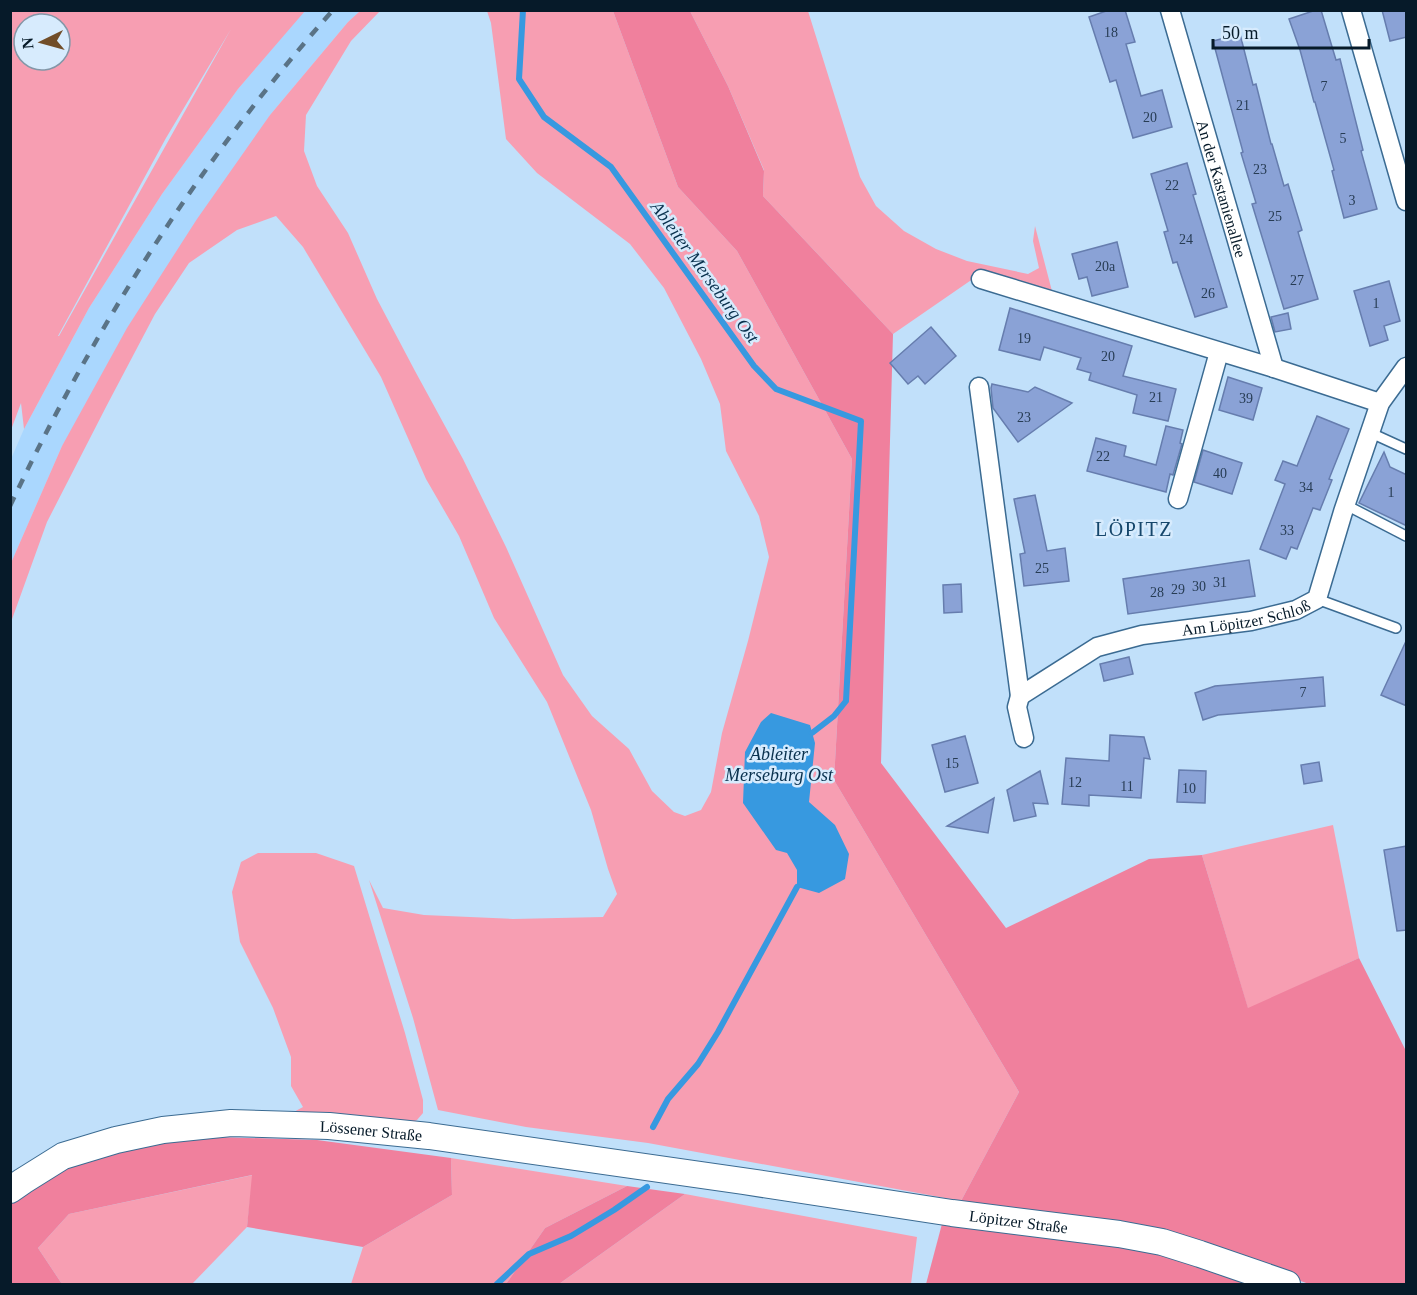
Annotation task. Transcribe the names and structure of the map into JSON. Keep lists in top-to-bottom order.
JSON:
{
  "streets": {
    "street": [
      "An der Kastanienallee",
      "Am Löpitzer Schloß",
      "Lössener Straße",
      "Löpitzer Straße"
    ]
  },
  "crossings": [
    ["Lössener Straße", "Löpitzer Straße"]
  ],
  "districts": ["LÖPITZ"],
  "water": ["Ableiter Merseburg Ost"],
  "house_numbers": [
    "18",
    "7",
    "21",
    "20",
    "5",
    "23",
    "22",
    "3",
    "25",
    "24",
    "20a",
    "27",
    "26",
    "1",
    "19",
    "20",
    "21",
    "39",
    "23",
    "22",
    "40",
    "34",
    "1",
    "33",
    "25",
    "31",
    "30",
    "29",
    "28",
    "7",
    "15",
    "12",
    "11",
    "10"
  ],
  "scale_bar": "50 m",
  "north": "left"
}
